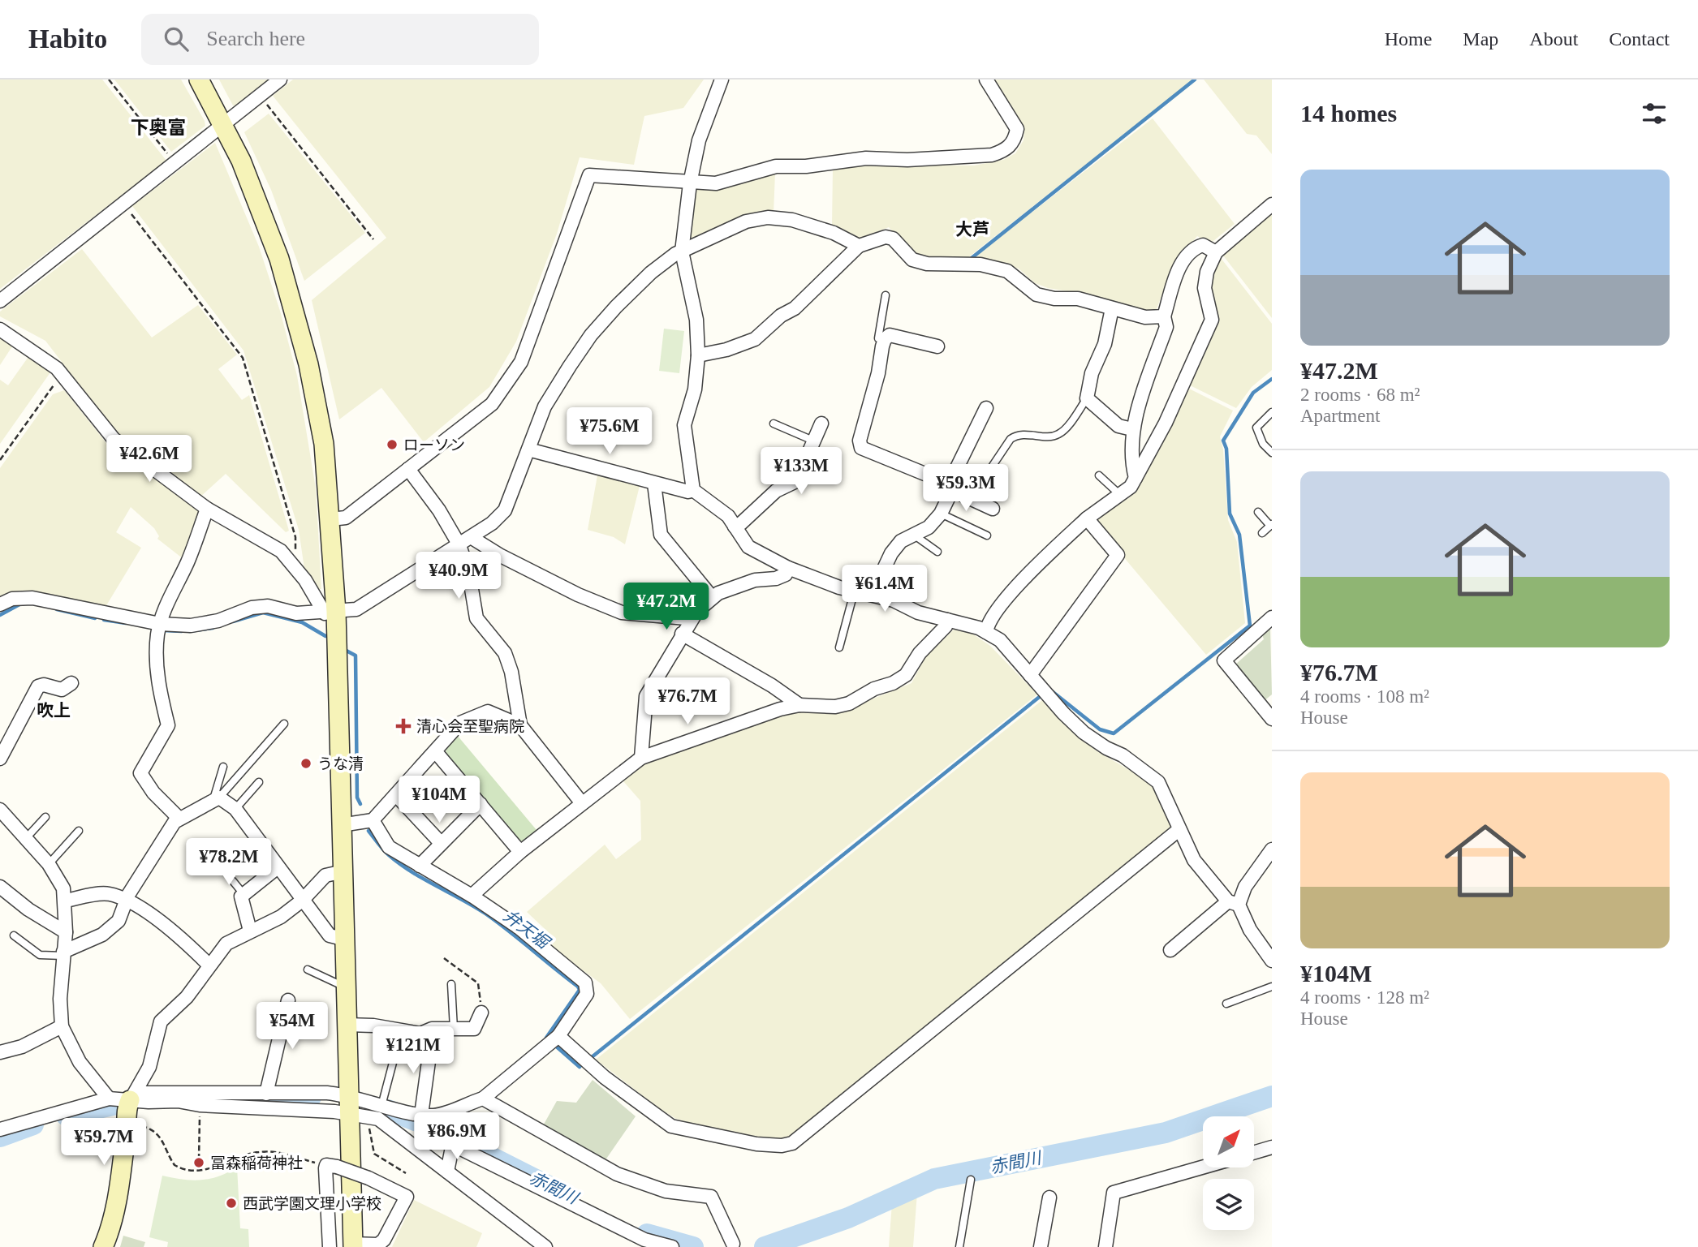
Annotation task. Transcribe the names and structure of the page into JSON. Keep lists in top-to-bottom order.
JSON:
{
  "districts": ["下奥富", "大芦", "吹上"],
  "water": ["弁天堀", "赤間川"],
  "places": {
    "other": [
      "ローソン",
      "うな清",
      "冨森稲荷神社",
      "西武学園文理小学校"
    ],
    "health": ["清心会至聖病院"]
  },
  "north": "top right",
  "page": {
    "header": "Habito",
    "search": "Search here",
    "nav": [
      "Home",
      "Map",
      "About",
      "Contact"
    ],
    "heading": "14 homes",
    "list": [
      {
        "name": "¥47.2M",
        "note": "2 rooms · 68 m² · Apartment"
      },
      {
        "name": "¥76.7M",
        "note": "4 rooms · 108 m² · House"
      },
      {
        "name": "¥104M",
        "note": "4 rooms · 128 m² · House"
      }
    ],
    "price": [
      "¥75.6M",
      "¥42.6M",
      "¥133M",
      "¥59.3M",
      "¥40.9M",
      "¥61.4M",
      "¥47.2M",
      "¥76.7M",
      "¥104M",
      "¥78.2M",
      "¥54M",
      "¥121M",
      "¥86.9M",
      "¥59.7M"
    ]
  }
}
